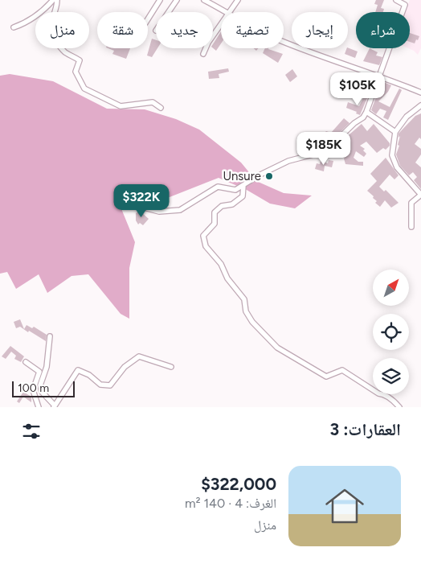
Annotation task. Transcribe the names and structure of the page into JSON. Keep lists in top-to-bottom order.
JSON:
{
  "places": ["Unsure"],
  "scale_bar": "100 m",
  "north": "top right",
  "page": {
    "chip": [
      "شراء",
      "إيجار",
      "تصفية",
      "جديد",
      "شقة",
      "منزل"
    ],
    "price": ["$105K", "$185K", "$322K"],
    "scale": "100 m",
    "heading": "العقارات: 3",
    "list": [
      {
        "name": "$322,000",
        "note": "الغرف: 4 · 140 m² · منزل"
      }
    ]
  }
}
